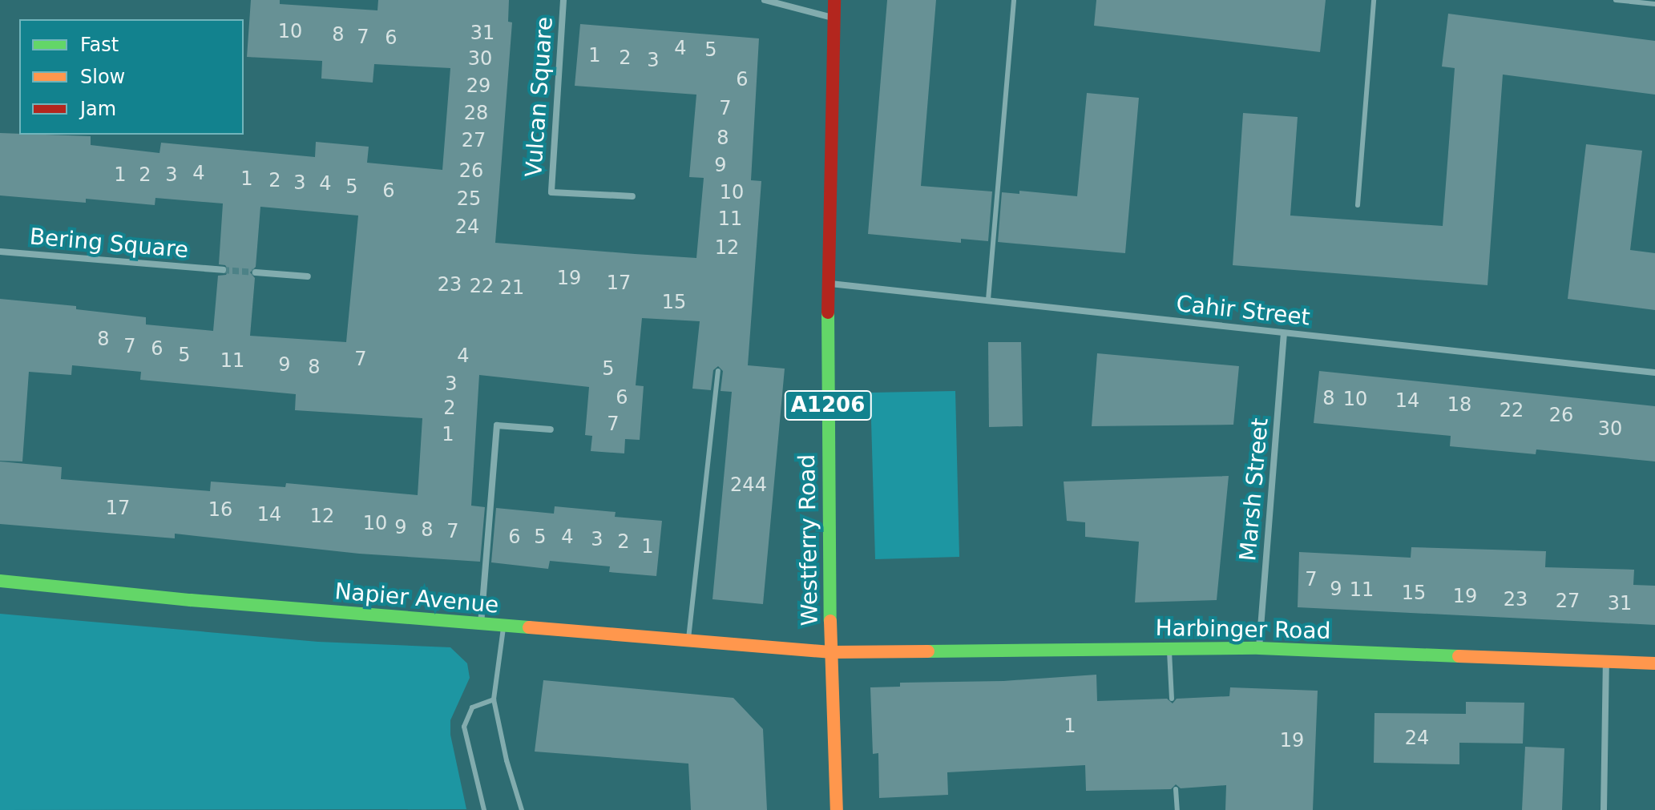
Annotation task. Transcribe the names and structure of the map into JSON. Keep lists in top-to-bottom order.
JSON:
{
  "streets": {
    "street": [
      "Vulcan Square",
      "Bering Square",
      "Cahir Street",
      "A1206",
      "Marsh Street",
      "Westferry Road",
      "Napier Avenue",
      "Harbinger Road"
    ]
  },
  "crossings": [
    ["Cahir Street", "Marsh Street"],
    ["Cahir Street", "Westferry Road"],
    ["Marsh Street", "Harbinger Road"],
    ["Westferry Road", "Napier Avenue"],
    ["Westferry Road", "Harbinger Road"],
    ["Napier Avenue", "Harbinger Road"]
  ],
  "house_numbers": [
    "10",
    "31",
    "8",
    "7",
    "6",
    "4",
    "5",
    "1",
    "2",
    "30",
    "3",
    "6",
    "29",
    "7",
    "28",
    "8",
    "27",
    "9",
    "26",
    "4",
    "1",
    "2",
    "3",
    "1",
    "2",
    "3",
    "4",
    "5",
    "6",
    "10",
    "25",
    "11",
    "24",
    "12",
    "19",
    "17",
    "23",
    "22",
    "21",
    "15",
    "8",
    "7",
    "6",
    "5",
    "4",
    "7",
    "11",
    "9",
    "8",
    "5",
    "3",
    "6",
    "8",
    "10",
    "14",
    "18",
    "2",
    "22",
    "26",
    "7",
    "30",
    "1",
    "244",
    "17",
    "16",
    "14",
    "12",
    "10",
    "9",
    "8",
    "7",
    "6",
    "5",
    "4",
    "3",
    "2",
    "1",
    "7",
    "9",
    "11",
    "15",
    "19",
    "23",
    "27",
    "31",
    "1",
    "24",
    "19"
  ],
  "legend": ["Fast", "Slow", "Jam"]
}
